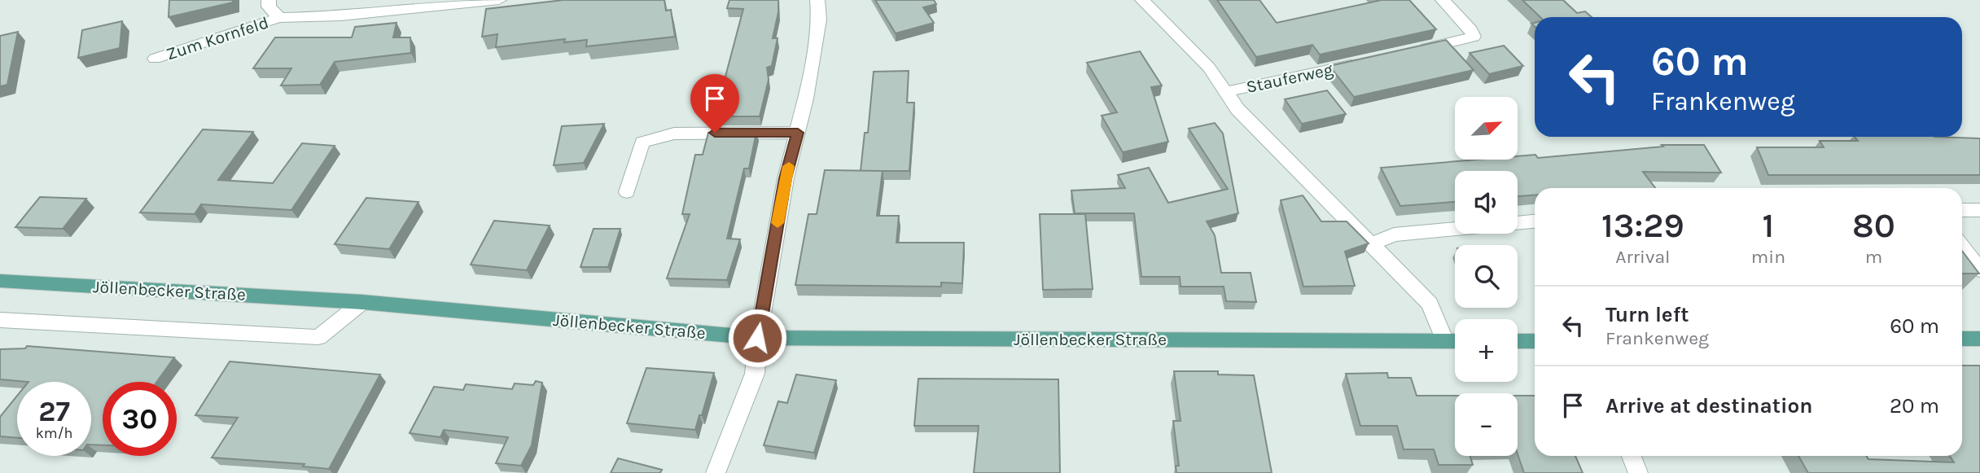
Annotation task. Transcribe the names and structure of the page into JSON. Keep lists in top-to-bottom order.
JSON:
{
  "streets": {
    "main road": ["Jöllenbecker Straße"],
    "street": ["Zum Kornfeld", "Stauferweg"]
  },
  "crossings": [
    ["Stauferweg", "Jöllenbecker Straße"]
  ],
  "north": "top right",
  "page": {
    "turn": ["60 m", "Frankenweg"],
    "map_buttons": ["+", "−"],
    "eta": [
      "13:29",
      "Arrival",
      "1",
      "min",
      "80",
      "m"
    ],
    "list": [
      {
        "name": "Turn left",
        "note": "Frankenweg",
        "value": "60 m"
      },
      {
        "name": "Arrive at destination",
        "value": "20 m"
      }
    ],
    "speed": "27 km/h",
    "limit": "30"
  }
}
